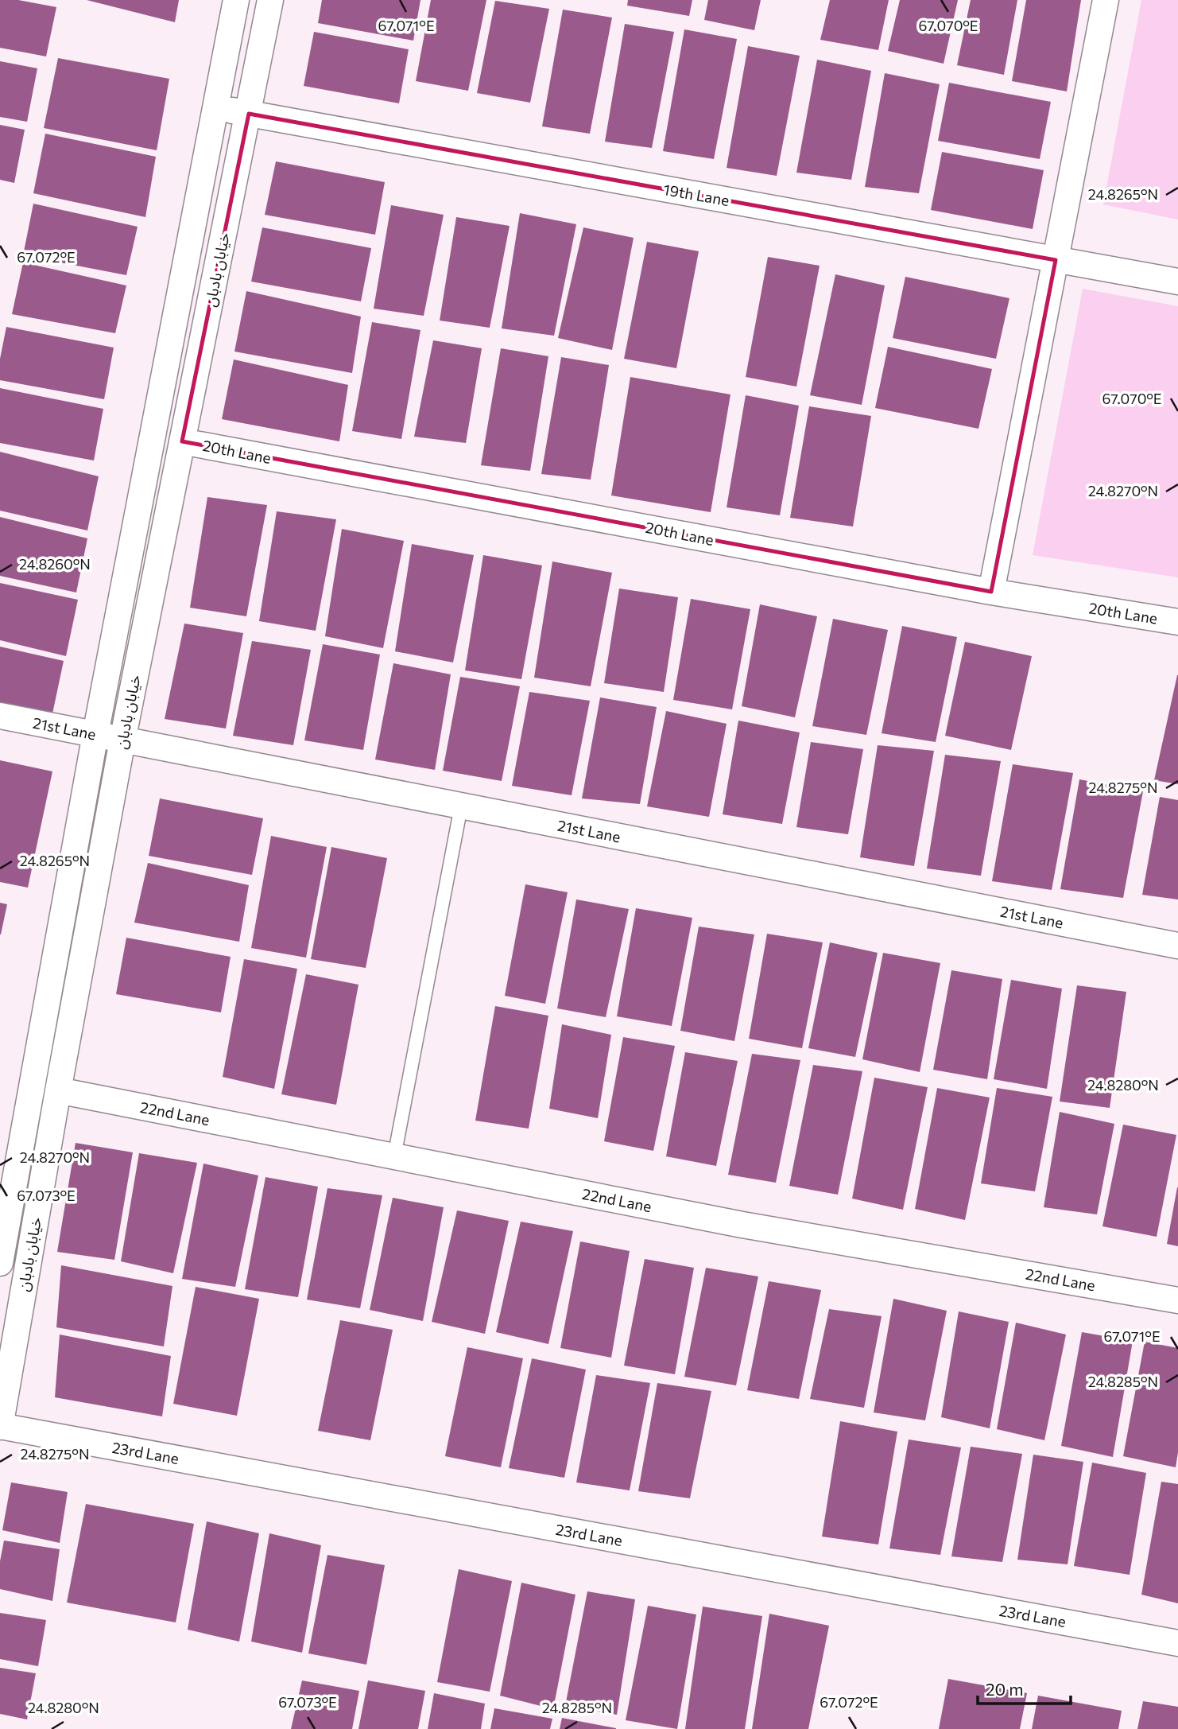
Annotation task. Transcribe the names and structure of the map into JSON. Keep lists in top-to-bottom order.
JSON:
{
  "streets": {
    "street": [
      "19th Lane",
      "خیابان بادبان",
      "20th Lane",
      "21st Lane",
      "22nd Lane",
      "23rd Lane"
    ]
  },
  "crossings": [
    ["19th Lane", "خیابان بادبان"],
    ["خیابان بادبان", "20th Lane"],
    ["خیابان بادبان", "21st Lane"],
    ["خیابان بادبان", "22nd Lane"],
    ["خیابان بادبان", "23rd Lane"]
  ],
  "scale_bar": "20 m",
  "coordinates": [
    "67.071°E",
    "67.070°E",
    "24.8265°N",
    "67.072°E",
    "24.8270°N",
    "24.8260°N",
    "24.8275°N",
    "24.8280°N",
    "67.073°E",
    "24.8285°N"
  ]
}
